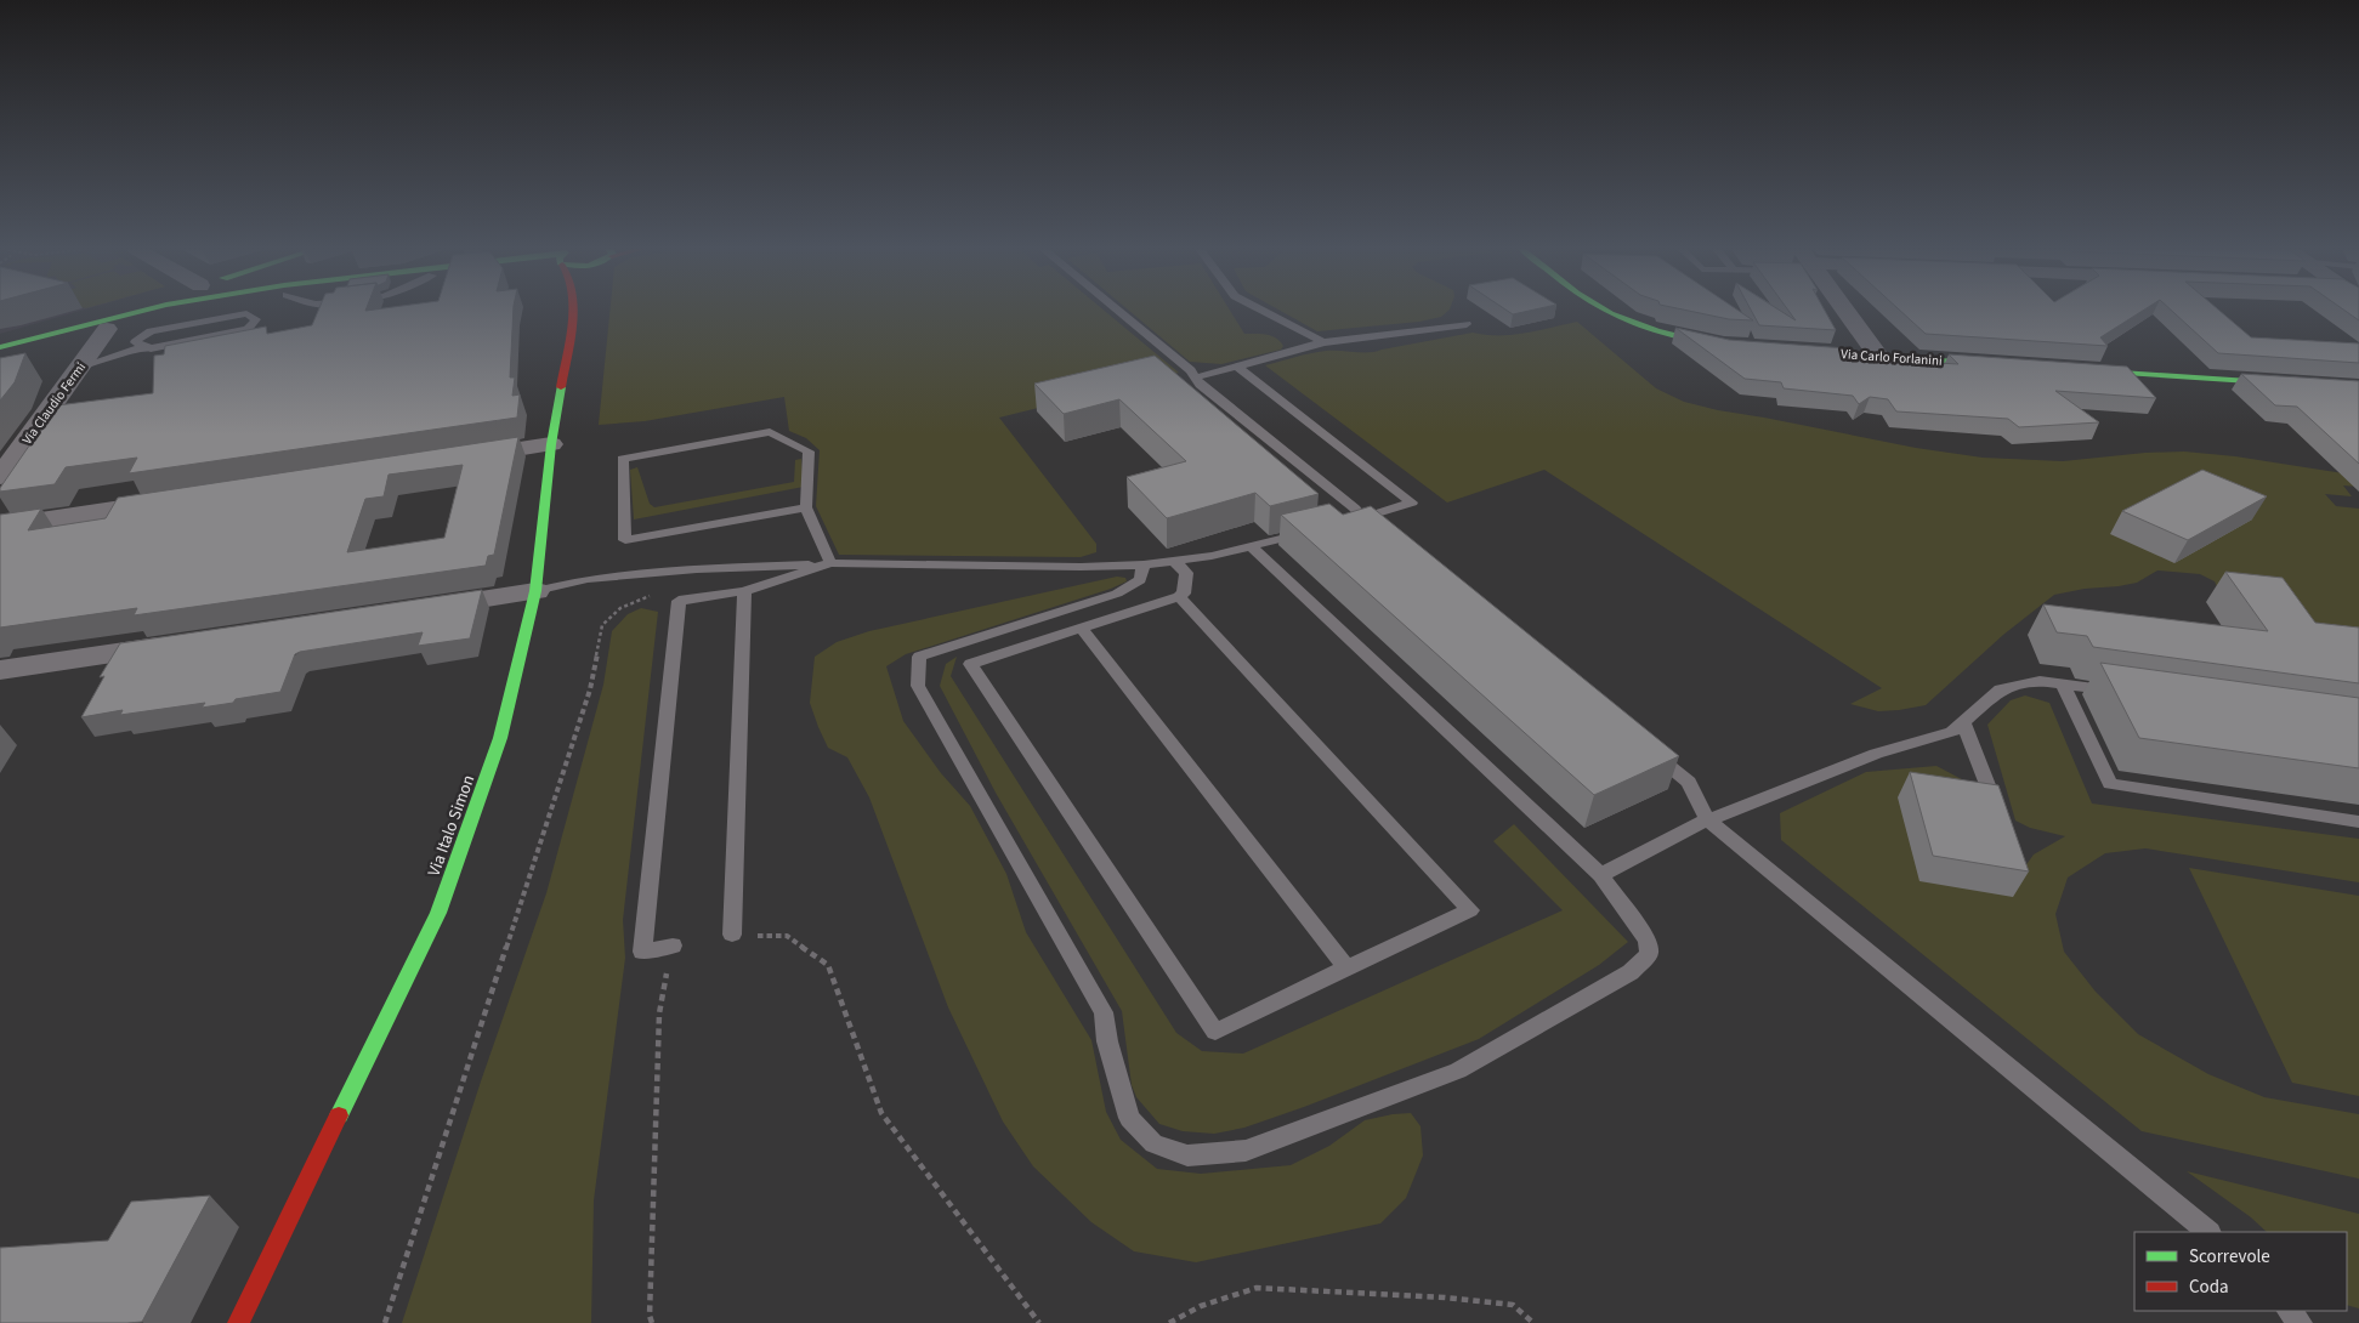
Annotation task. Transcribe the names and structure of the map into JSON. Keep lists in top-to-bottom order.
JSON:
{
  "streets": {
    "street": ["Via Carlo Forlanini", "Via Claudio Fermi", "Via Italo Simon"]
  },
  "legend": ["Scorrevole", "Coda"]
}
